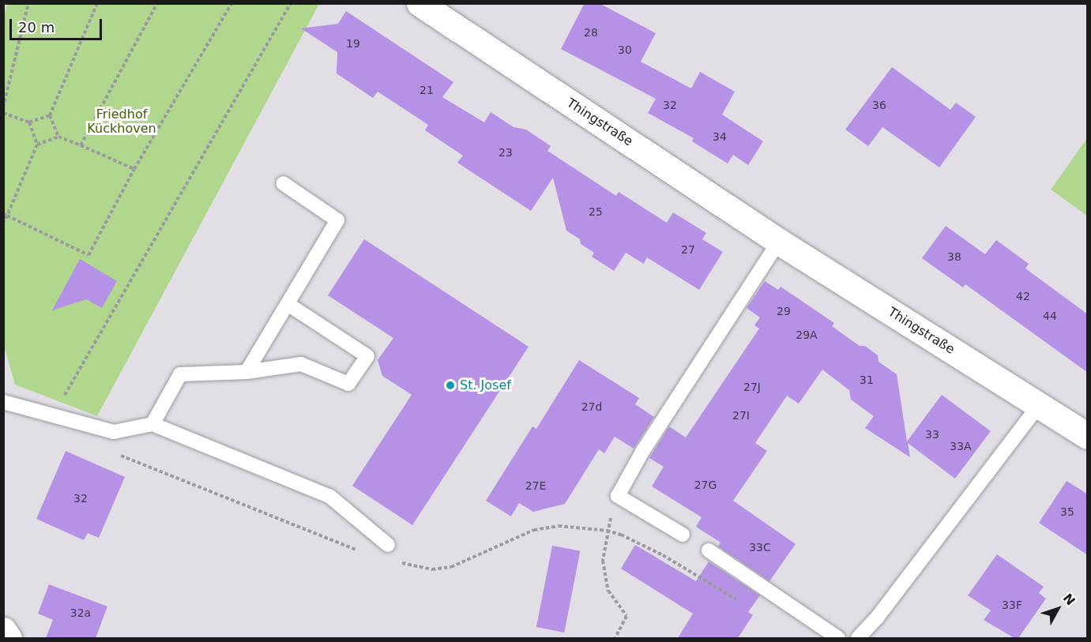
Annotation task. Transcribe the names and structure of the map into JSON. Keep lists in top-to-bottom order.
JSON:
{
  "streets": {
    "street": ["Thingstraße"]
  },
  "parks": ["Friedhof Kückhoven"],
  "places": ["St. Josef"],
  "house_numbers": [
    "28",
    "19",
    "30",
    "21",
    "32",
    "36",
    "34",
    "23",
    "25",
    "27",
    "38",
    "42",
    "29",
    "44",
    "29A",
    "31",
    "27J",
    "27d",
    "27I",
    "33",
    "33A",
    "27G",
    "27E",
    "32",
    "35",
    "33C",
    "33F",
    "32a"
  ],
  "scale_bar": "20 m",
  "north": "top right"
}
